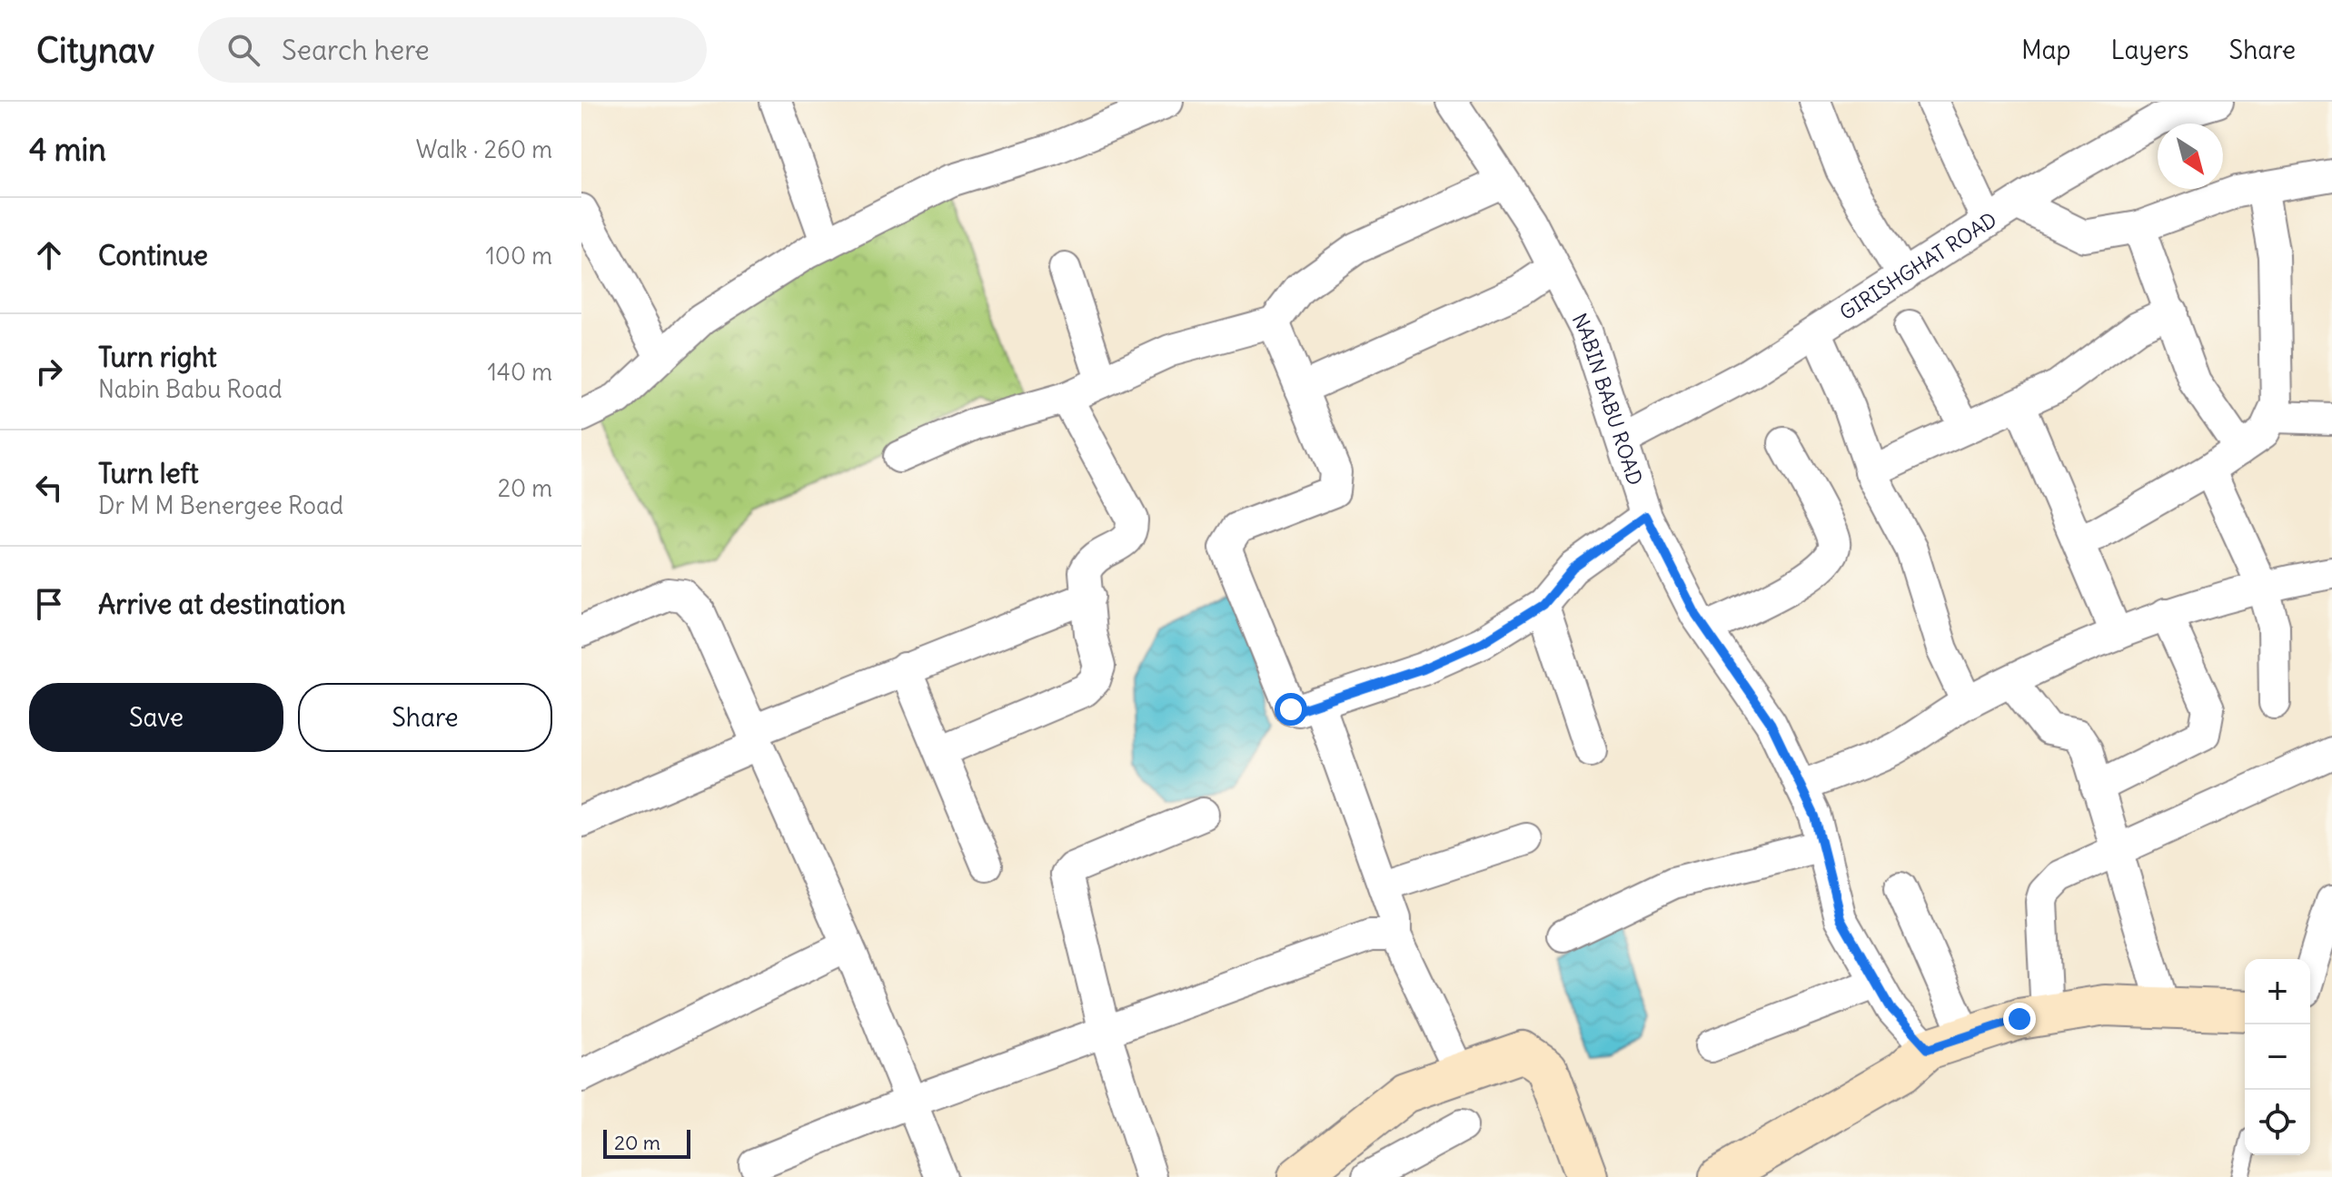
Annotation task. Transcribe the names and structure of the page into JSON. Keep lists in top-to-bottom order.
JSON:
{
  "streets": {
    "street": ["GIRISHGHAT ROAD", "NABIN BABU ROAD"]
  },
  "crossings": [
    ["GIRISHGHAT ROAD", "NABIN BABU ROAD"]
  ],
  "scale_bar": "20 m",
  "north": "bottom right",
  "page": {
    "header": "Citynav",
    "search": "Search here",
    "nav": ["Map", "Layers", "Share"],
    "heading": ["4 min", "Walk · 260 m"],
    "list": [
      ["Continue", "100 m"],
      ["Turn right", "Nabin Babu Road", "140 m"],
      ["Turn left", "Dr M M Benergee Road", "20 m"],
      "Arrive at destination"
    ],
    "buttons": ["Save", "Share"],
    "map_buttons": ["+", "−"],
    "scale": "20 m"
  }
}
